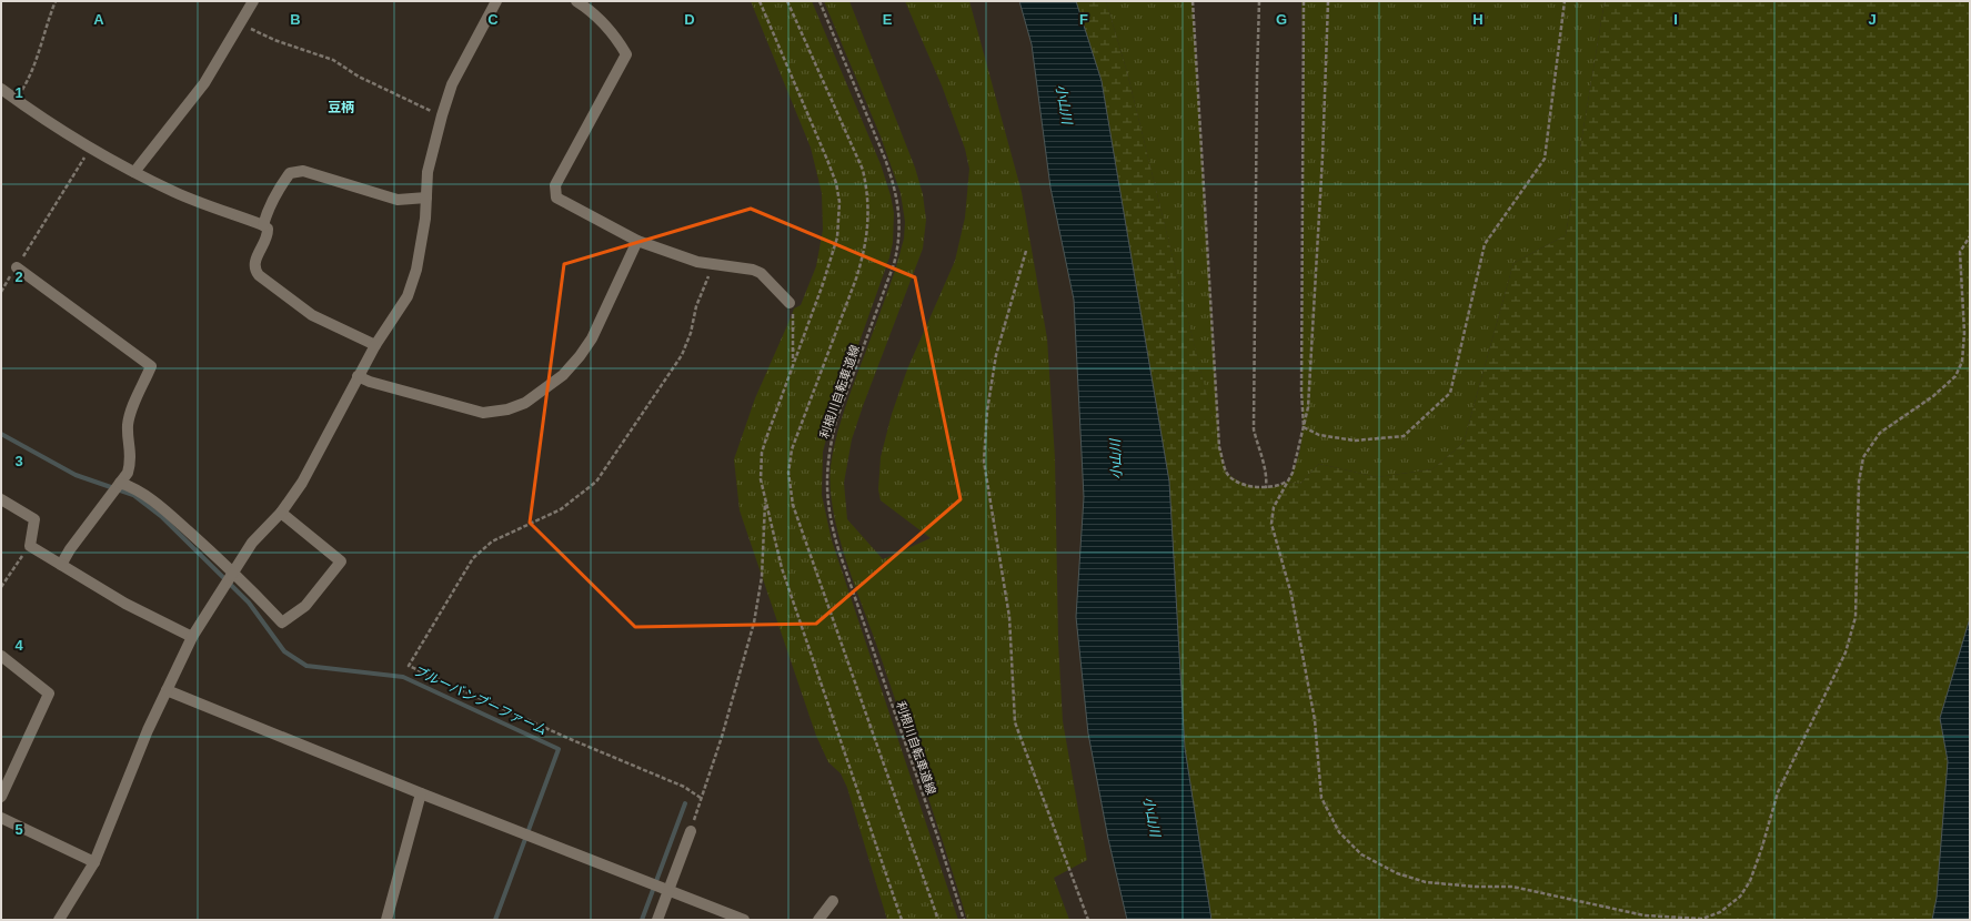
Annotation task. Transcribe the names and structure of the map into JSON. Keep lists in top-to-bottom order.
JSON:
{
  "streets": {
    "path": ["利根川自転車道線"]
  },
  "districts": ["豆柄"],
  "water": ["小山川", "ブルーバンブーファーム"],
  "grid": {
    "columns": [
      "A",
      "B",
      "C",
      "D",
      "E",
      "F",
      "G",
      "H",
      "I",
      "J"
    ],
    "rows": [
      "1",
      "2",
      "3",
      "4",
      "5"
    ]
  }
}
